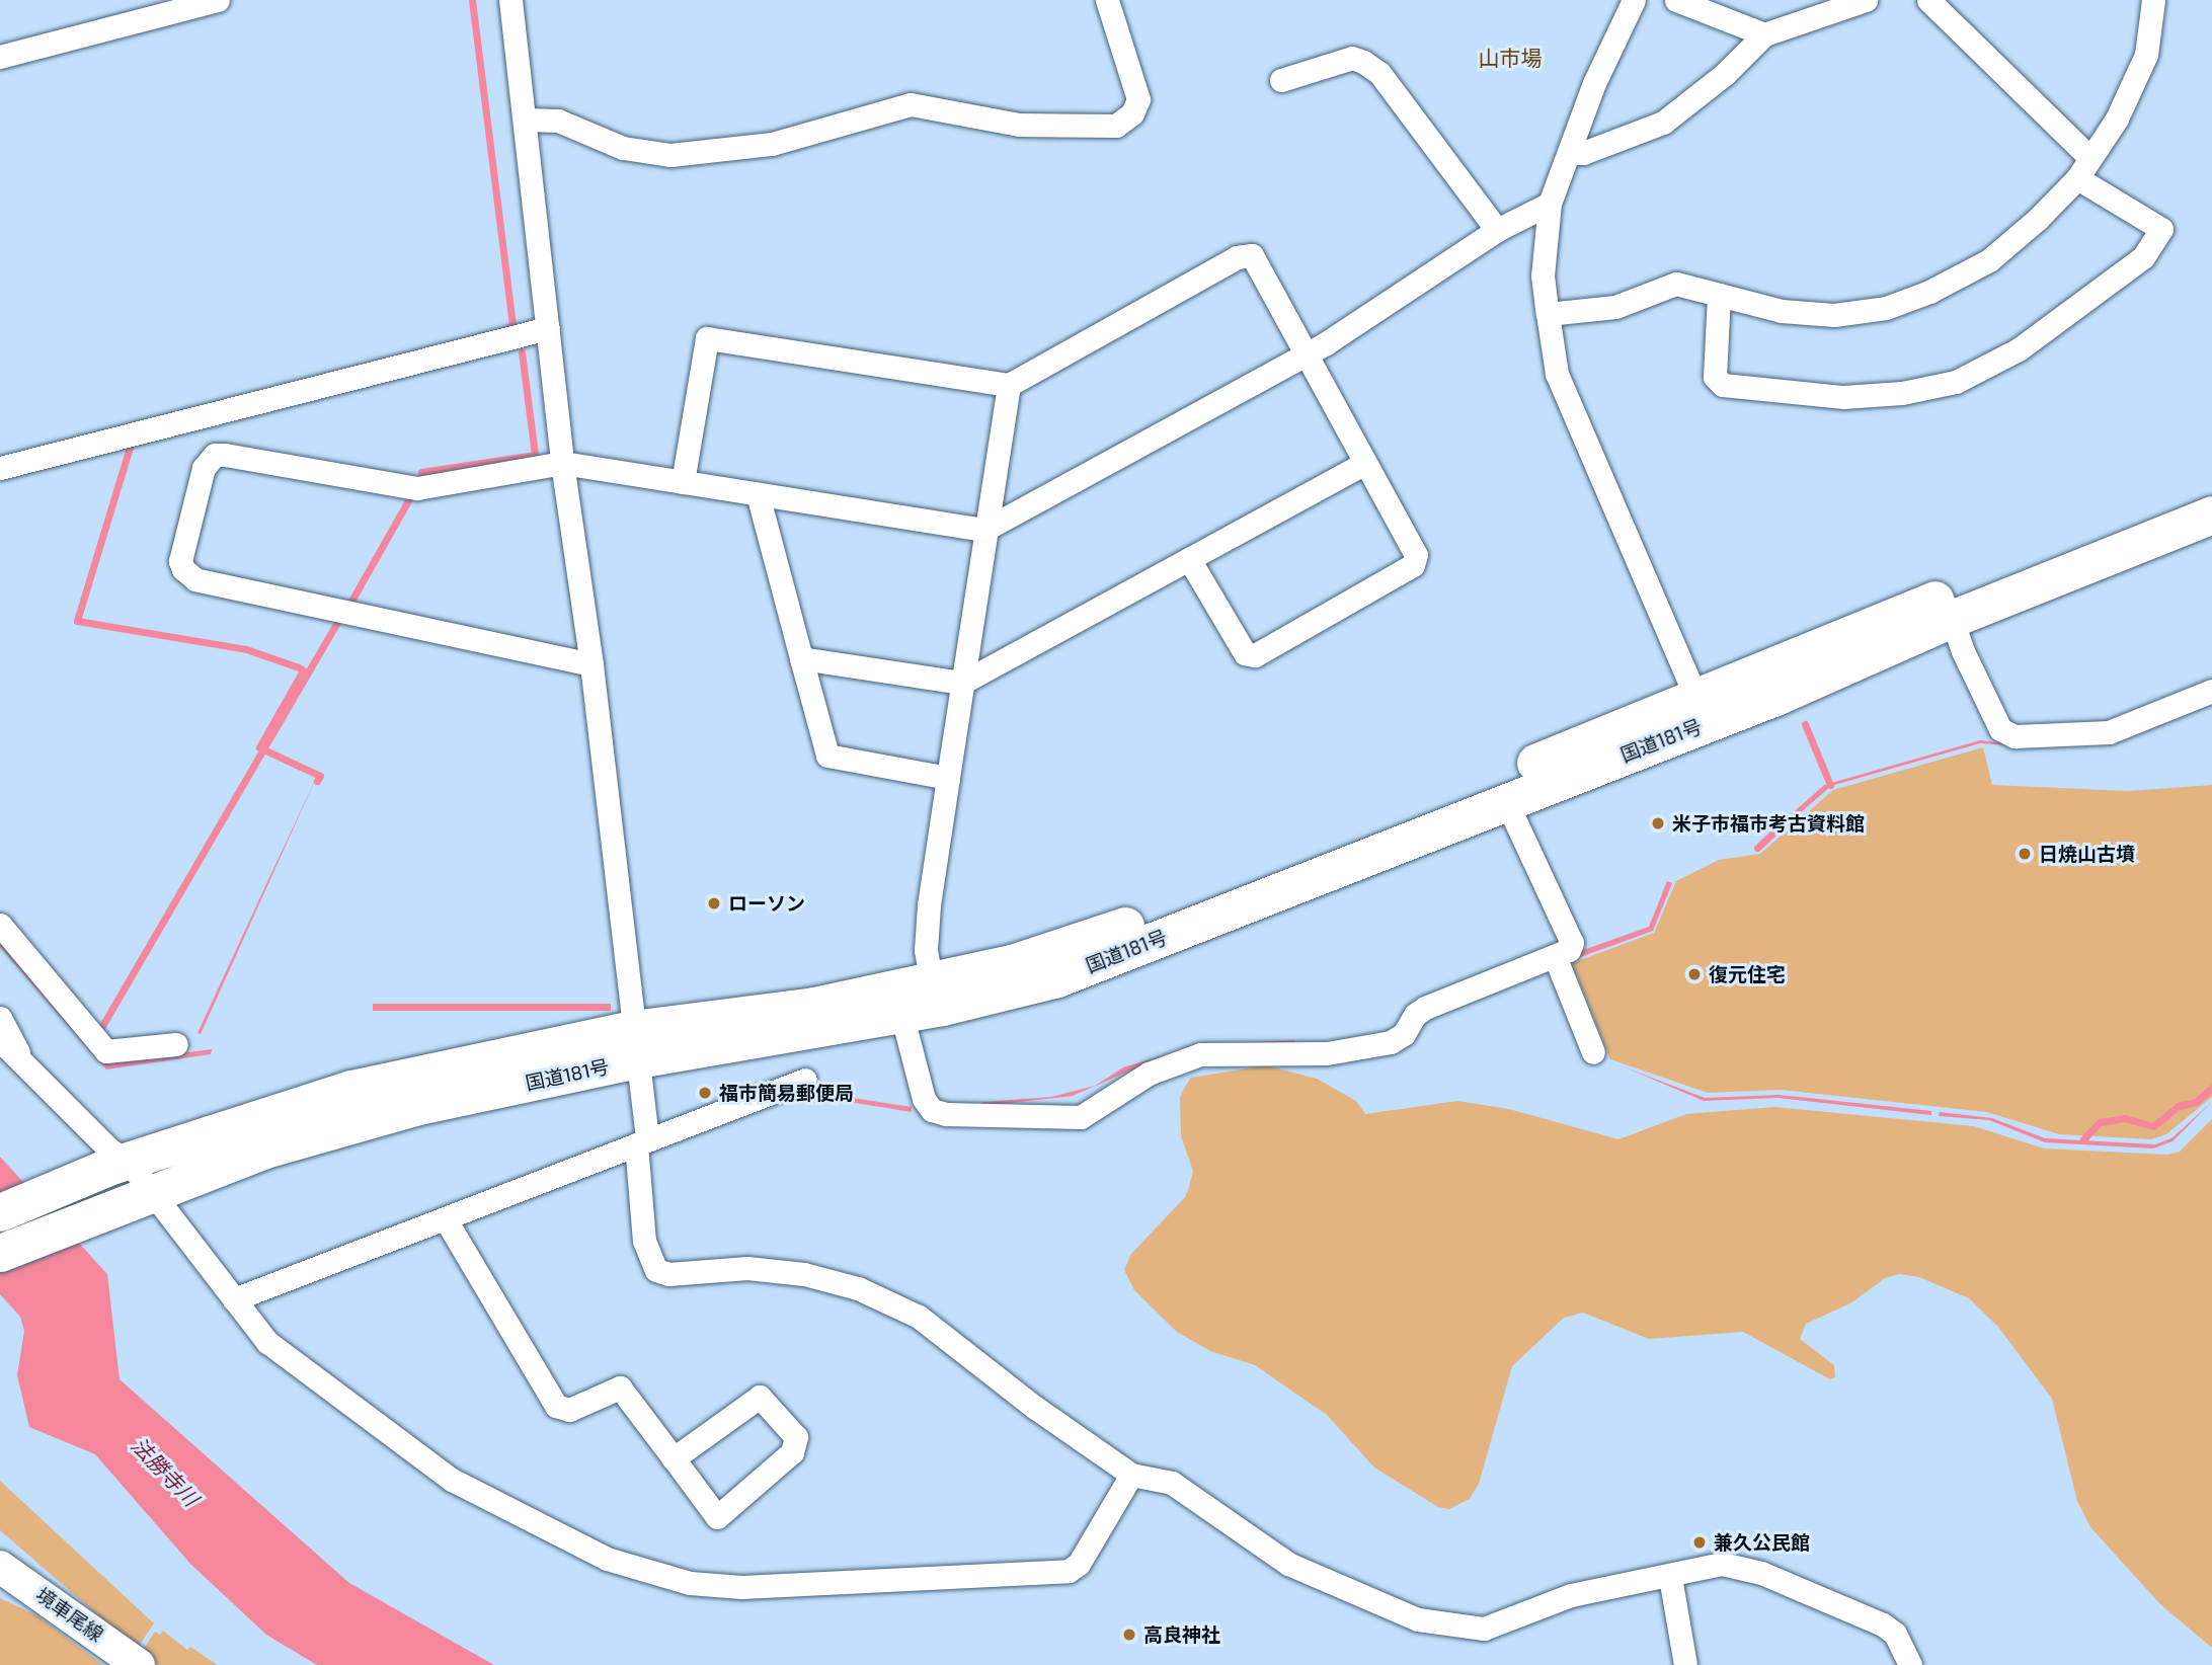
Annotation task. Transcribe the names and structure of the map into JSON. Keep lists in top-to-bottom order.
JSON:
{
  "streets": {
    "highway": ["国道181号"],
    "main road": ["境車尾線"]
  },
  "districts": ["山市場"],
  "water": ["法勝寺川"],
  "places": [
    "米子市福市考古資料館",
    "日焼山古墳",
    "ローソン",
    "復元住宅",
    "福市簡易郵便局",
    "兼久公民館",
    "高良神社"
  ]
}
